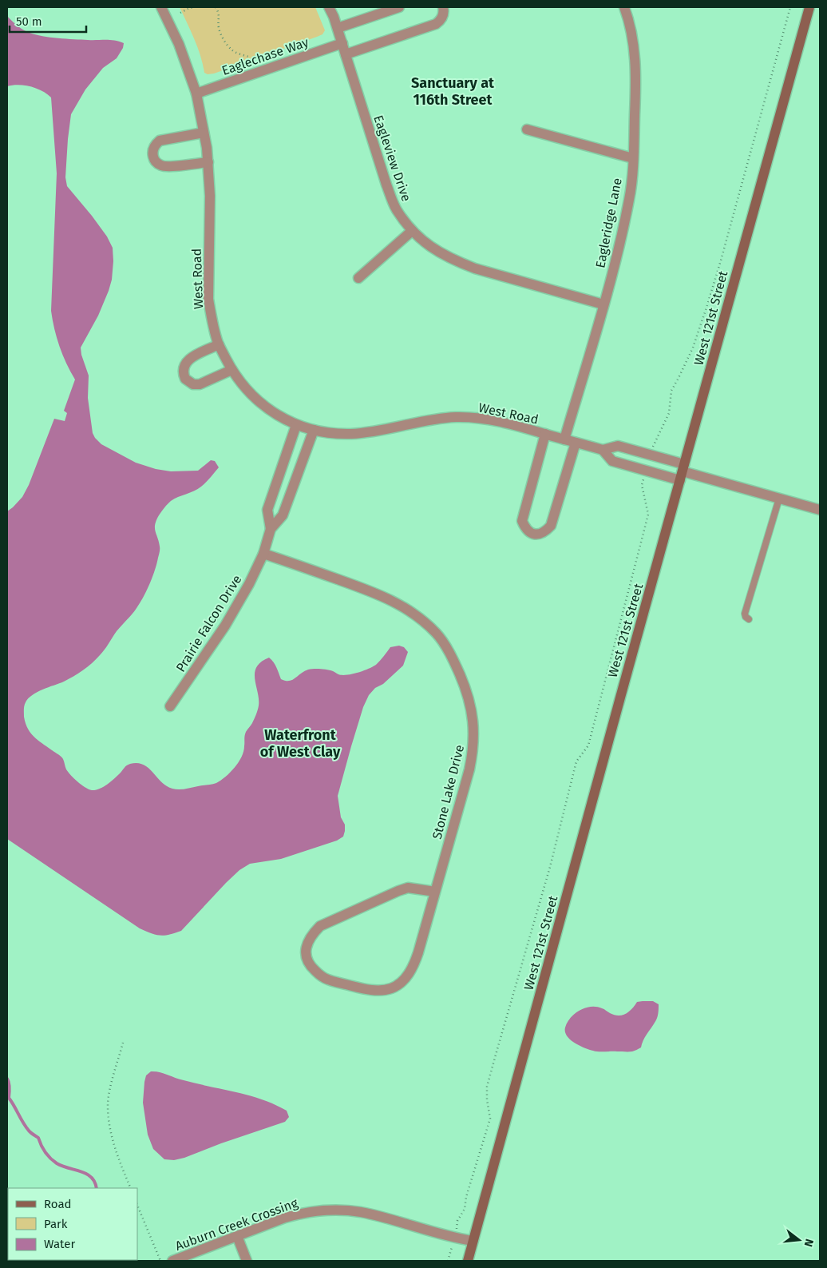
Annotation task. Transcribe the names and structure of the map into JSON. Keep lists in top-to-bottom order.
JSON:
{
  "streets": {
    "street": [
      "Eaglechase Way",
      "Eagleview Drive",
      "Eagleridge Lane",
      "West Road",
      "West 121st Street",
      "Prairie Falcon Drive",
      "Stone Lake Drive",
      "Auburn Creek Crossing"
    ]
  },
  "crossings": [
    ["Eaglechase Way", "Eagleview Drive"],
    ["Eaglechase Way", "West Road"],
    ["Eagleview Drive", "Eagleridge Lane"],
    ["Eagleridge Lane", "West Road"],
    ["West Road", "West 121st Street"],
    ["West Road", "Prairie Falcon Drive"],
    ["West 121st Street", "Auburn Creek Crossing"],
    ["Prairie Falcon Drive", "Stone Lake Drive"]
  ],
  "districts": ["Sanctuary at 116th Street", "Waterfront of West Clay"],
  "legend": ["Road", "Park", "Water"],
  "scale_bar": "50 m",
  "north": "right"
}
